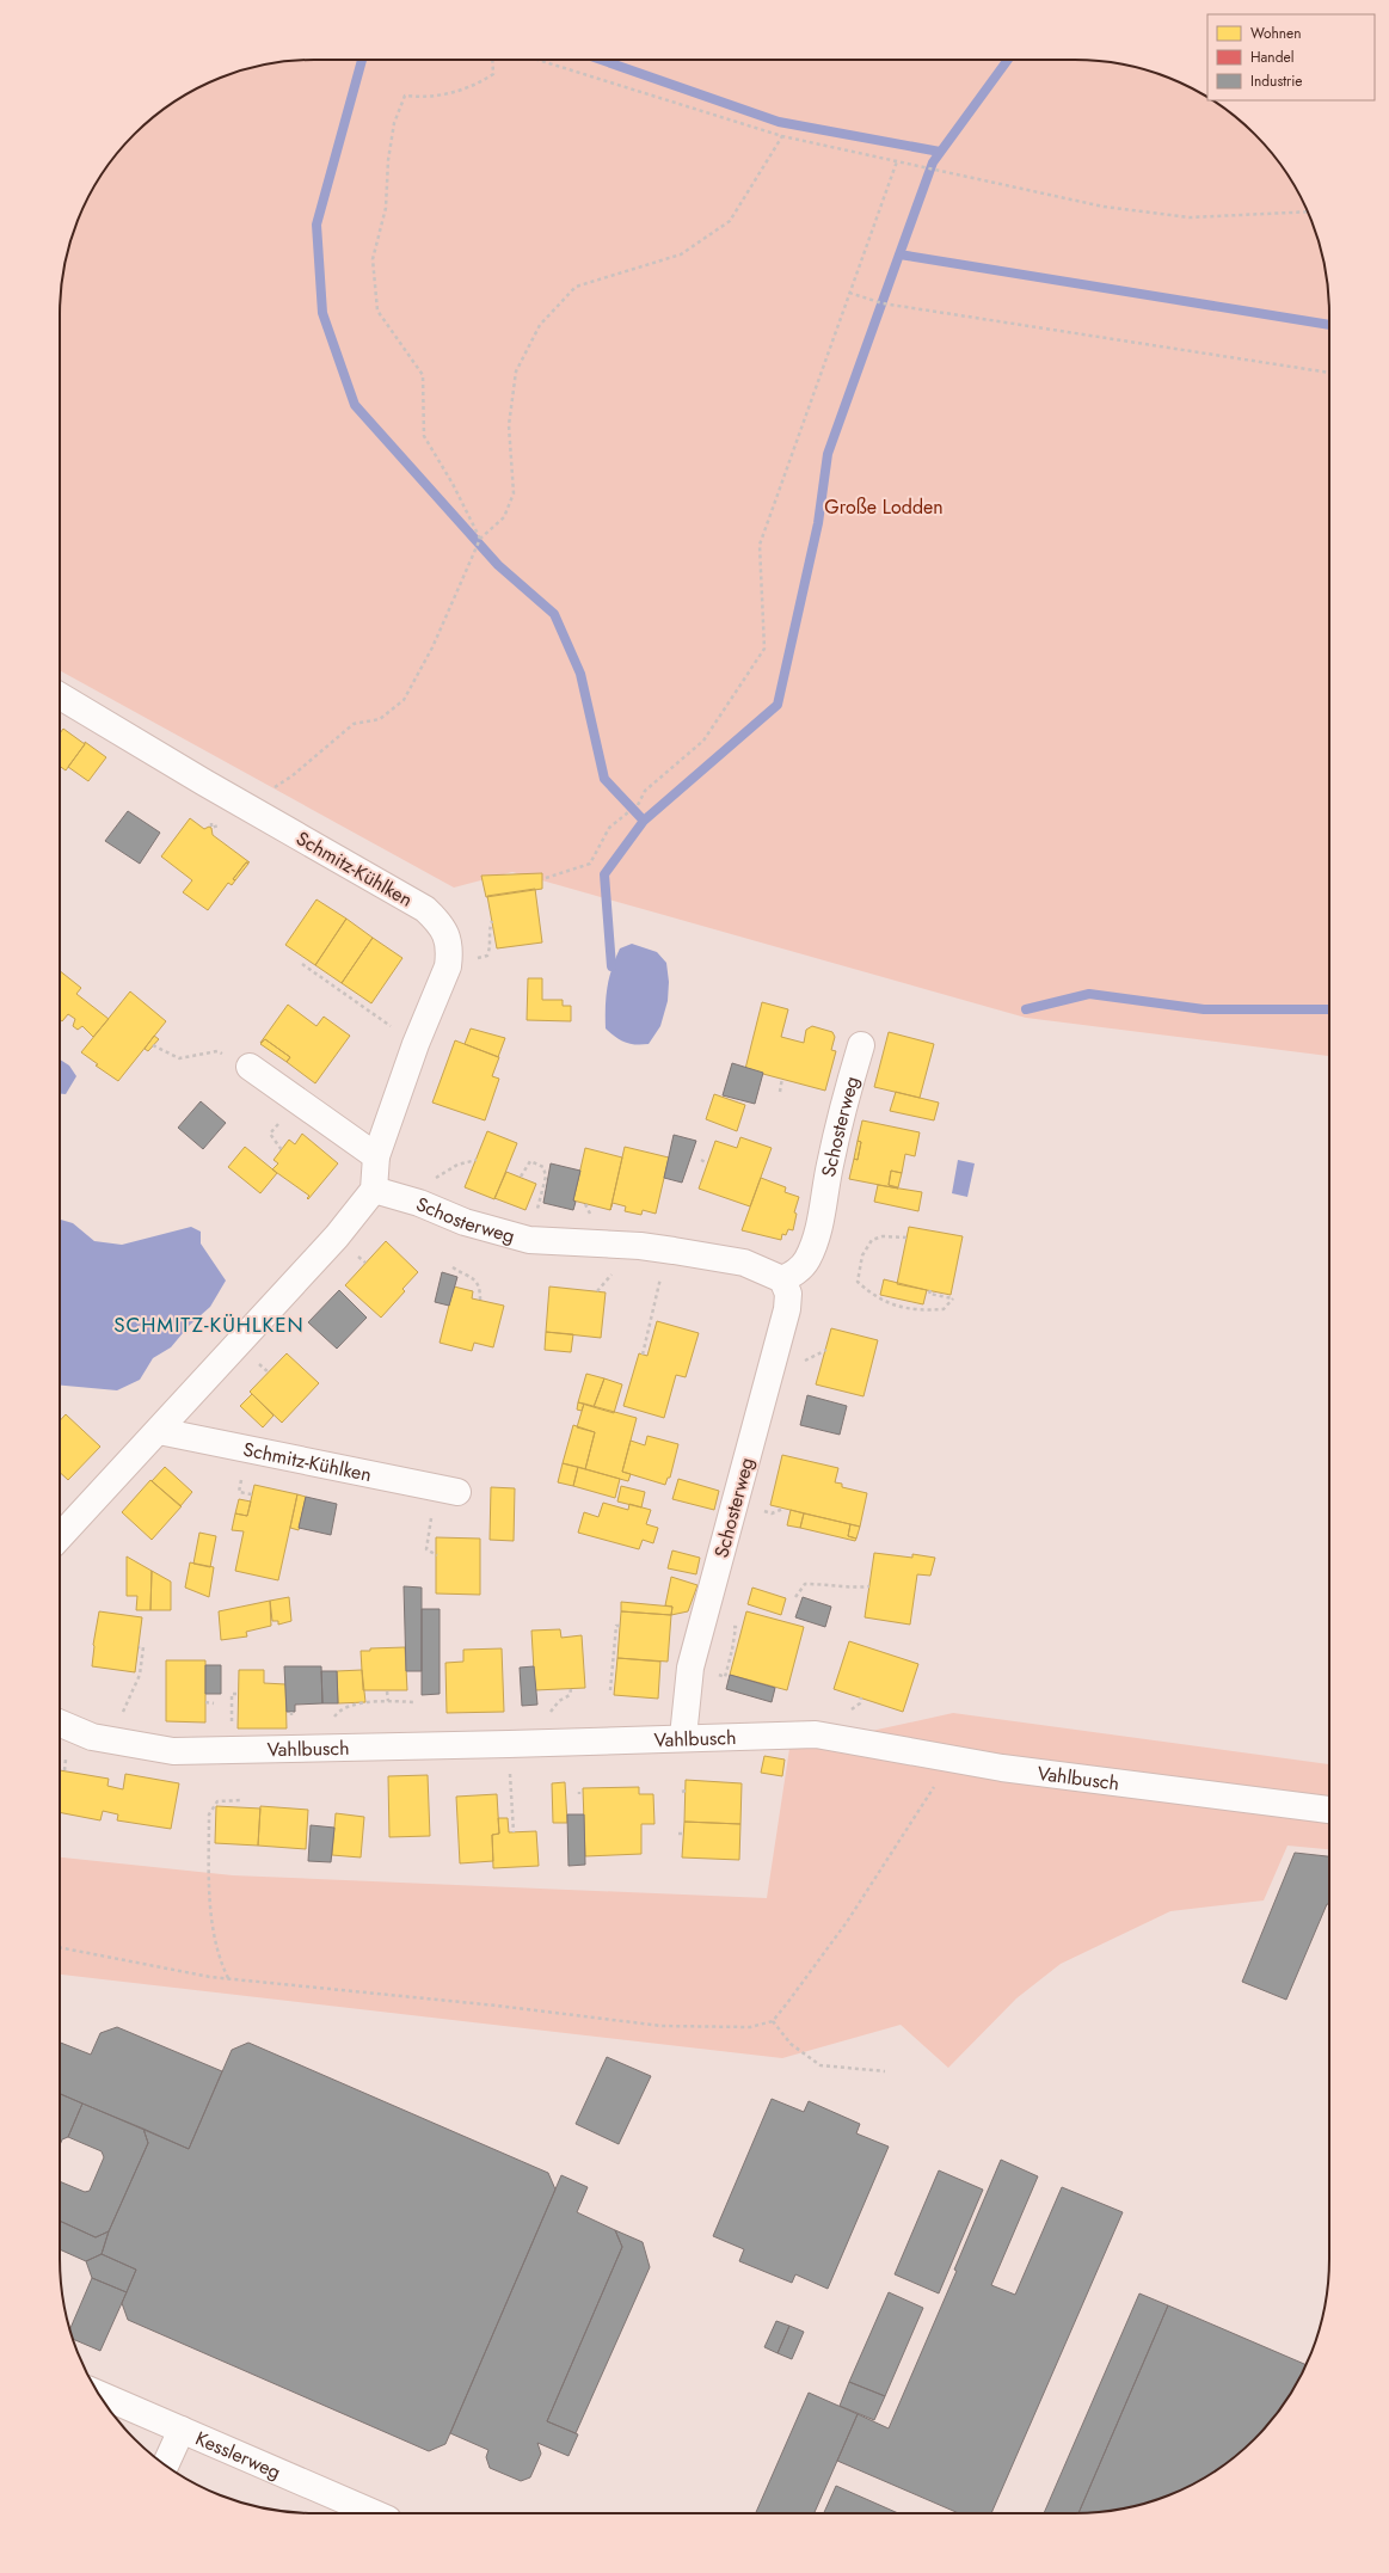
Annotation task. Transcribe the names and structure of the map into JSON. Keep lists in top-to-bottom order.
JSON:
{
  "streets": {
    "street": [
      "Schmitz-Kühlken",
      "Schosterweg",
      "Vahlbusch",
      "Kesslerweg"
    ]
  },
  "crossings": [
    ["Schmitz-Kühlken", "Schosterweg"],
    ["Schosterweg", "Vahlbusch"]
  ],
  "districts": ["SCHMITZ-KÜHLKEN"],
  "parks": ["Große Lodden"],
  "legend": ["Wohnen", "Handel", "Industrie"]
}
